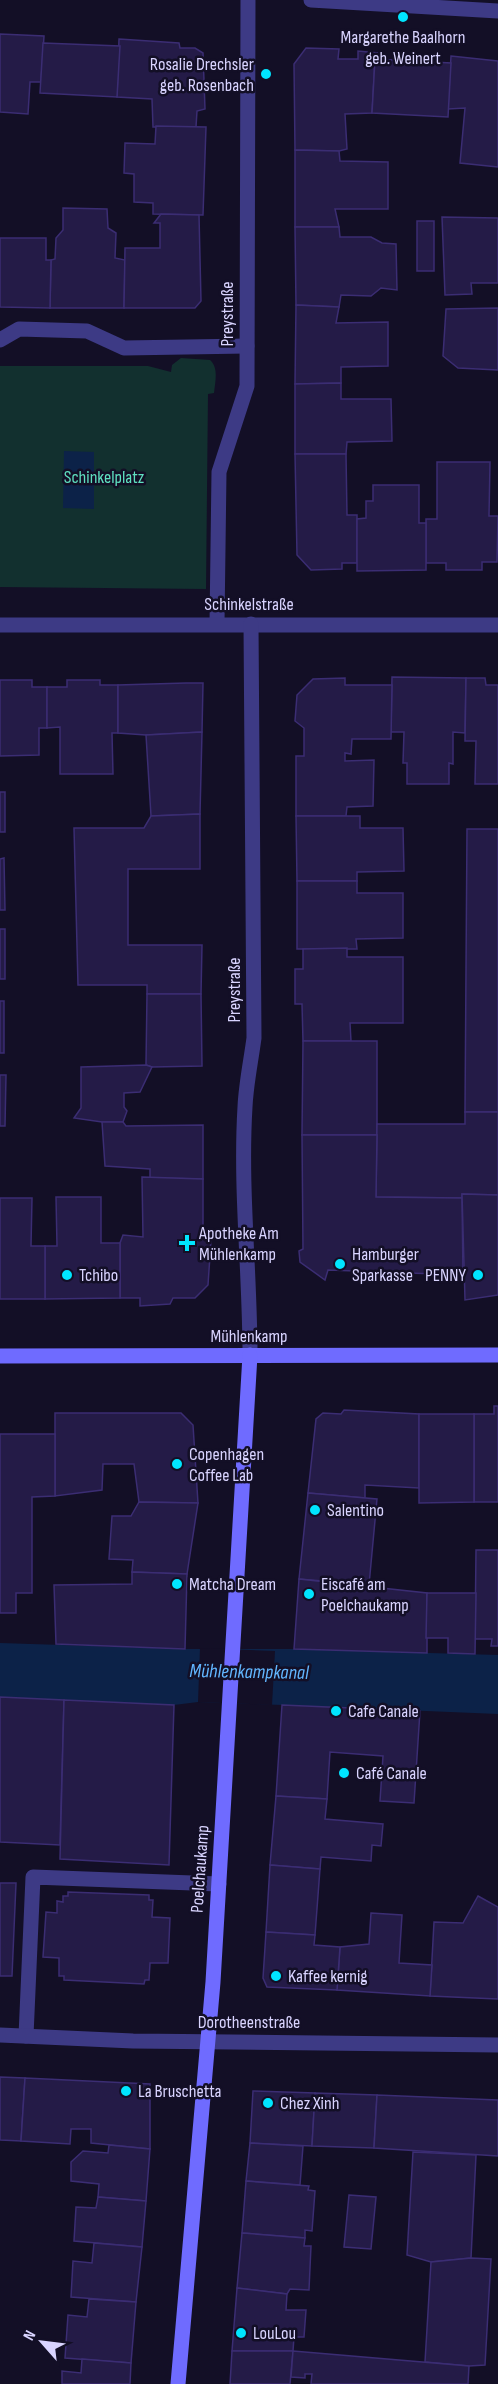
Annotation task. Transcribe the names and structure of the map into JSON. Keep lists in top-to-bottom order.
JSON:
{
  "streets": {
    "street": [
      "Preystraße",
      "Schinkelstraße",
      "Mühlenkamp",
      "Poelchaukamp",
      "Dorotheenstraße"
    ]
  },
  "crossings": [
    ["Preystraße", "Schinkelstraße"],
    ["Preystraße", "Mühlenkamp"],
    ["Preystraße", "Poelchaukamp"],
    ["Mühlenkamp", "Poelchaukamp"],
    ["Poelchaukamp", "Dorotheenstraße"]
  ],
  "water": ["Mühlenkampkanal"],
  "parks": ["Schinkelplatz"],
  "places": {
    "other": [
      "Margarethe Baalhorn geb. Weinert",
      "Rosalie Drechsler geb. Rosenbach",
      "Hamburger Sparkasse",
      "Tchibo",
      "PENNY",
      "Copenhagen Coffee Lab",
      "Salentino",
      "Matcha Dream",
      "Eiscafé am Poelchaukamp",
      "Cafe Canale",
      "Café Canale",
      "Kaffee kernig",
      "La Bruschetta",
      "Chez Xinh",
      "LouLou"
    ],
    "health": ["Apotheke Am Mühlenkamp"]
  },
  "north": "top left"
}
